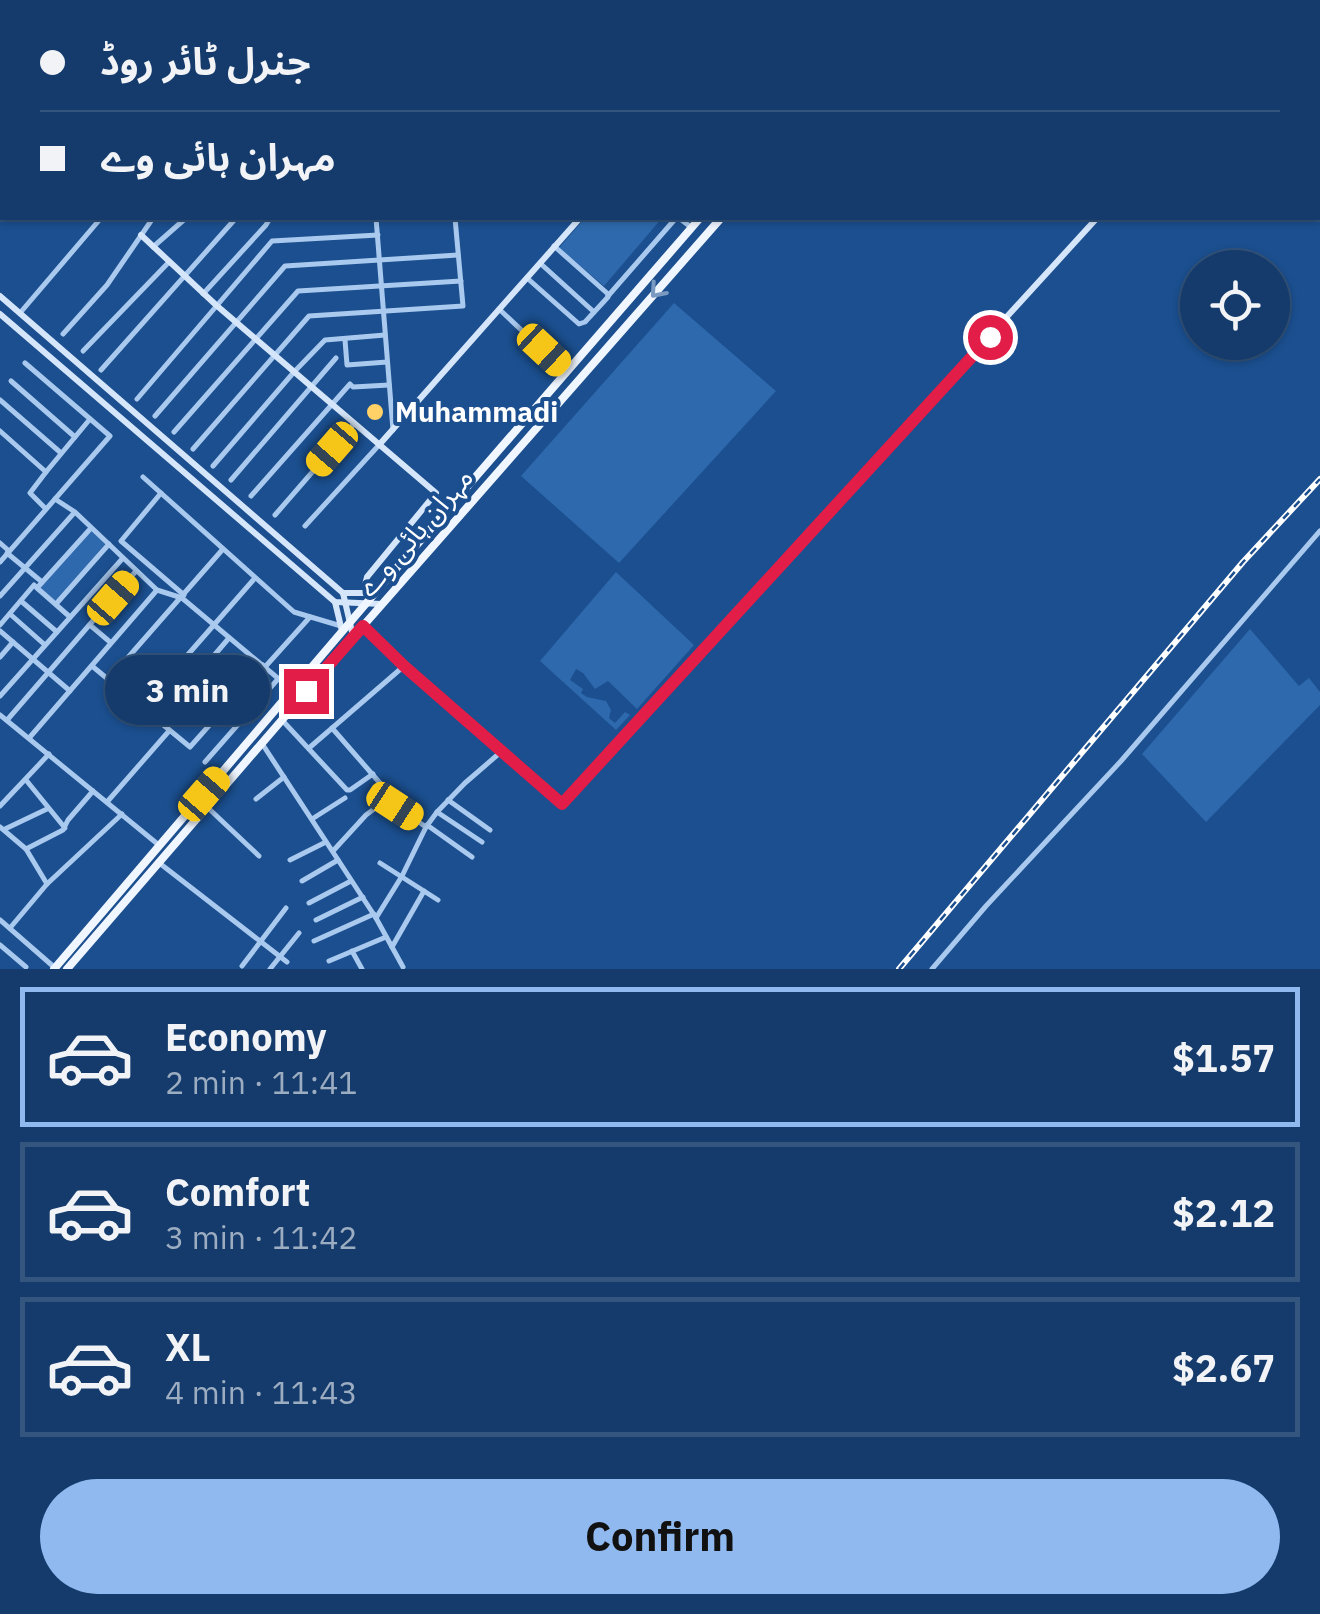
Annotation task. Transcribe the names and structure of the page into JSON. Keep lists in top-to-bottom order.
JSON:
{
  "streets": {
    "main road": ["مہران ہائی وے"]
  },
  "places": ["Muhammadi"],
  "page": {
    "banner": ["جنرل ٹائر روڈ", "مہران ہائی وے"],
    "bubble": "3 min",
    "list": [
      {
        "name": "Economy",
        "note": "2 min · 11:41",
        "value": "$1.57"
      },
      {
        "name": "Comfort",
        "note": "3 min · 11:42",
        "value": "$2.12"
      },
      {
        "name": "XL",
        "note": "4 min · 11:43",
        "value": "$2.67"
      }
    ],
    "buttons": "Confirm"
  }
}
